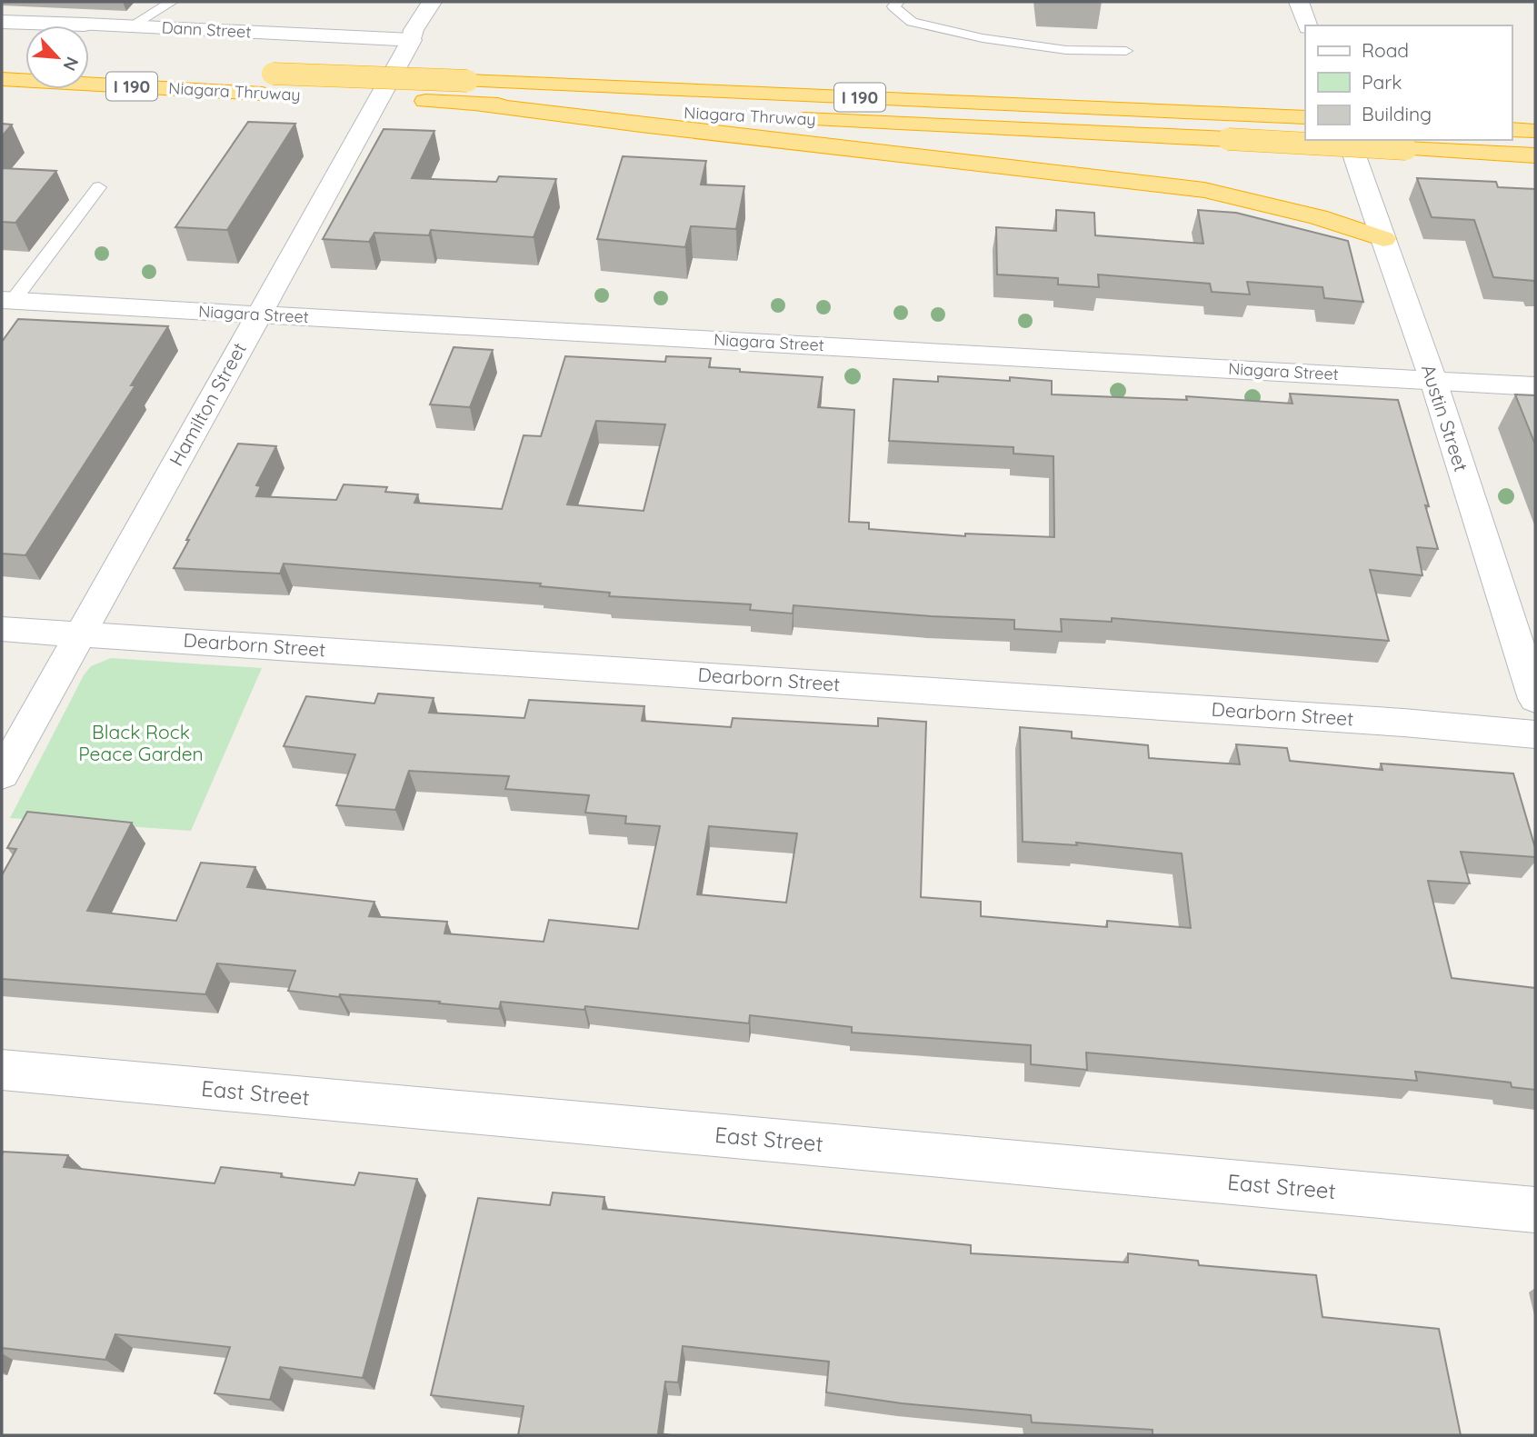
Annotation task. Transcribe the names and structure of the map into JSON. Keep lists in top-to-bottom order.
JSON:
{
  "streets": {
    "highway": ["I 190", "Niagara Thruway"],
    "street": [
      "Dann Street",
      "Niagara Street",
      "Hamilton Street",
      "Austin Street",
      "Dearborn Street",
      "East Street"
    ]
  },
  "crossings": [
    ["Dann Street", "Hamilton Street"],
    ["Niagara Street", "Hamilton Street"],
    ["Niagara Street", "Austin Street"],
    ["Hamilton Street", "Dearborn Street"]
  ],
  "parks": ["Black Rock Peace Garden"],
  "legend": ["Road", "Park", "Building"],
  "north": "bottom right"
}
